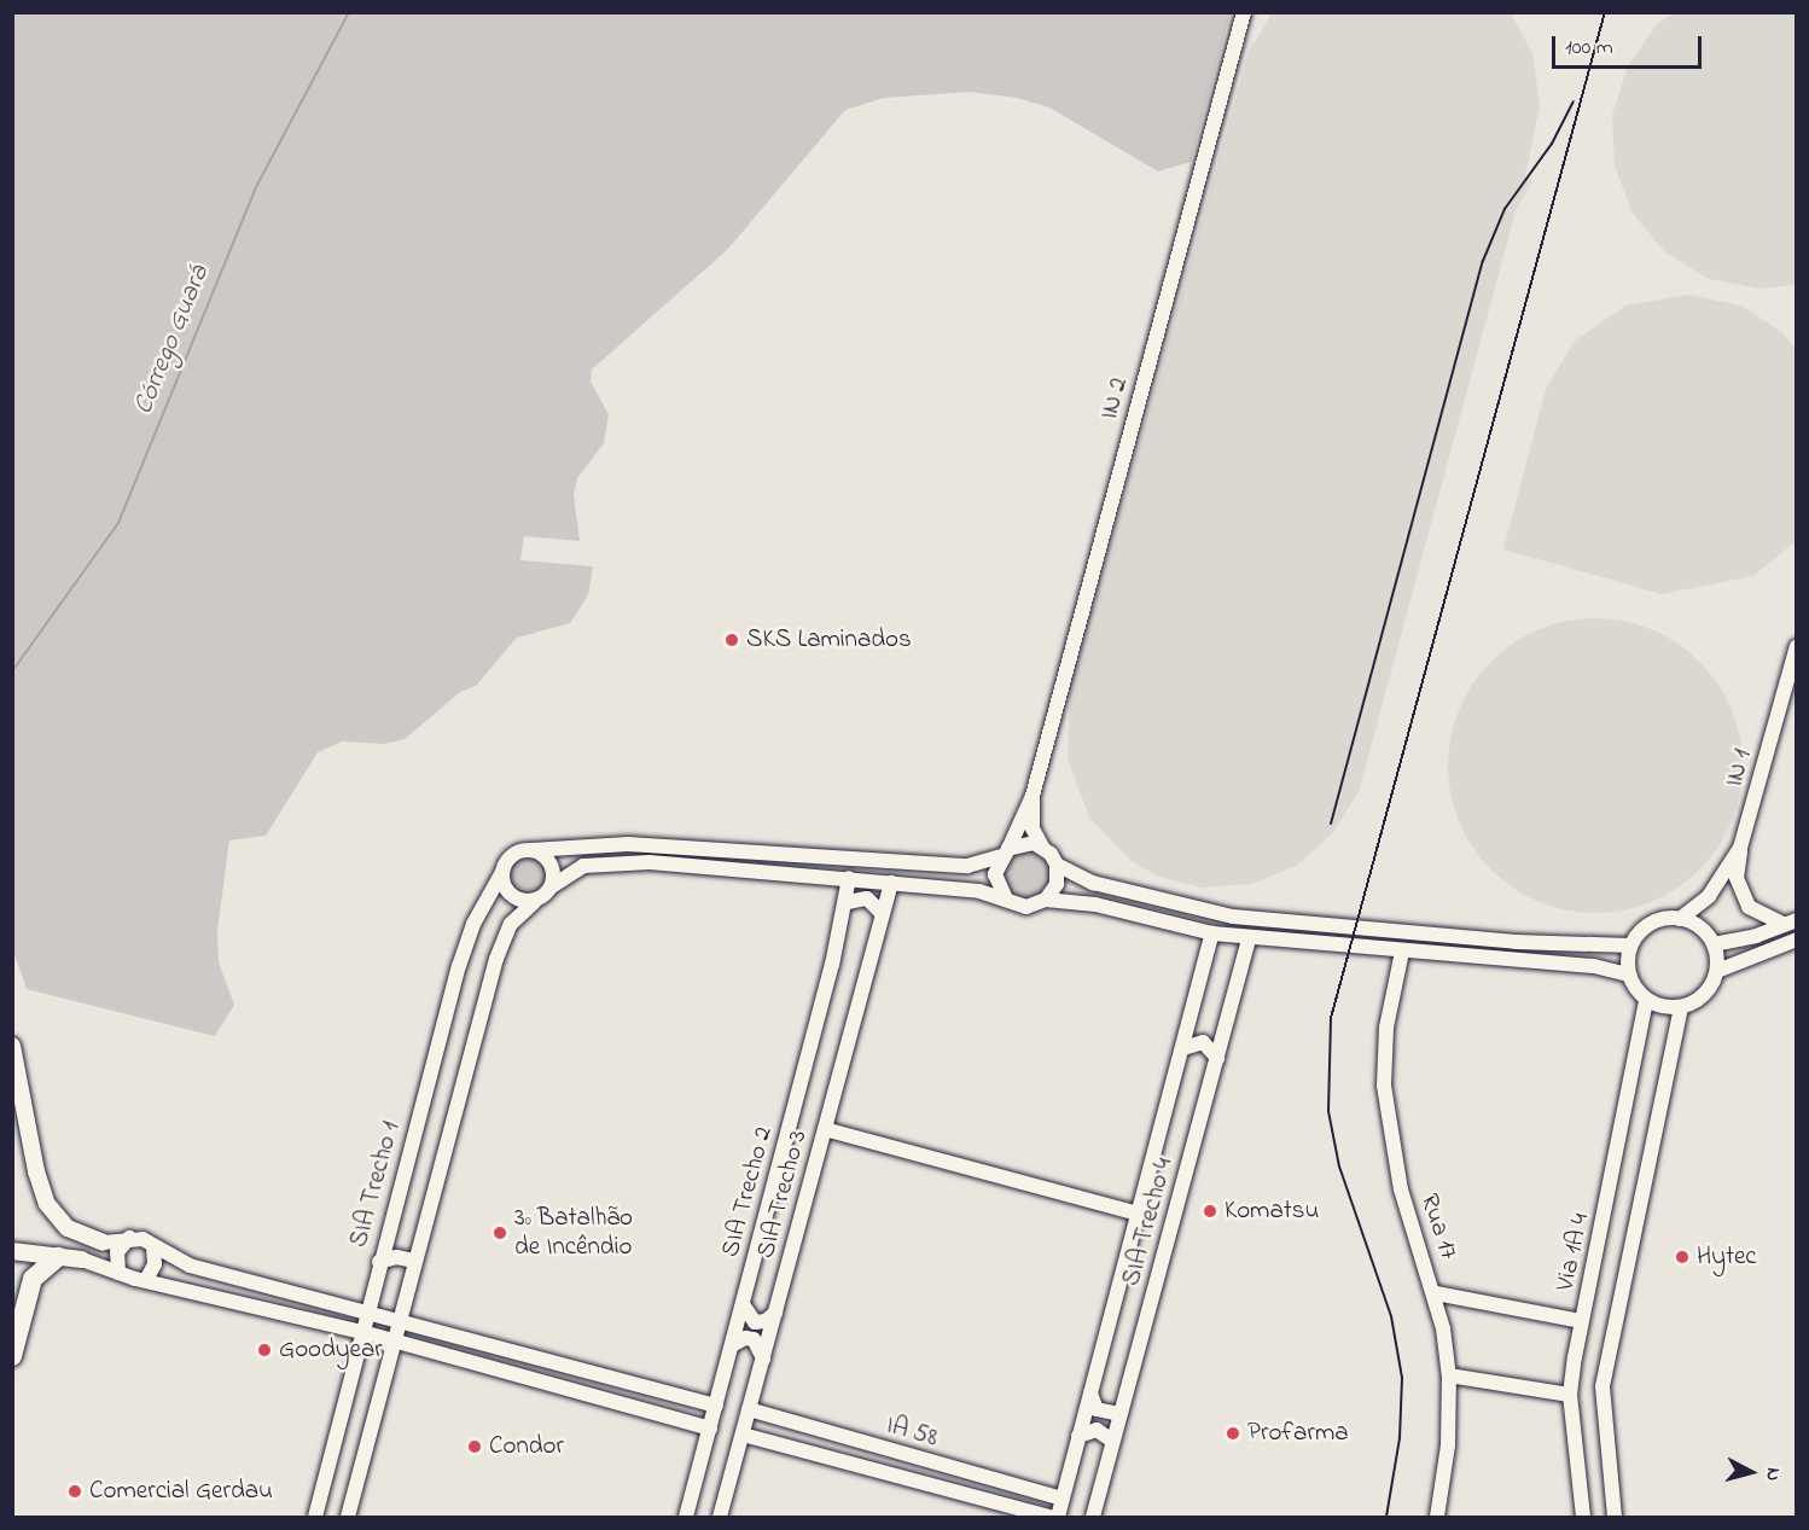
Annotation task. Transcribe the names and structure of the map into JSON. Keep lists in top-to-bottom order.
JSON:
{
  "streets": {
    "main road": [
      "IN 2",
      "IN 1",
      "SIA Trecho 1",
      "SIA Trecho 2",
      "SIA Trecho 3",
      "SIA Trecho 4",
      "Rua 17",
      "Via 1A 4",
      "IA 58"
    ]
  },
  "crossings": [
    ["IN 1", "Via 1A 4"],
    ["SIA Trecho 3", "IA 58"]
  ],
  "water": ["Córrego Guará"],
  "places": [
    "SKS Laminados",
    "Komatsu",
    "3º Batalhão de Incêndio",
    "Hytec",
    "Goodyear",
    "Profarma",
    "Condor",
    "Comercial Gerdau"
  ],
  "scale_bar": "100 m",
  "north": "right"
}
